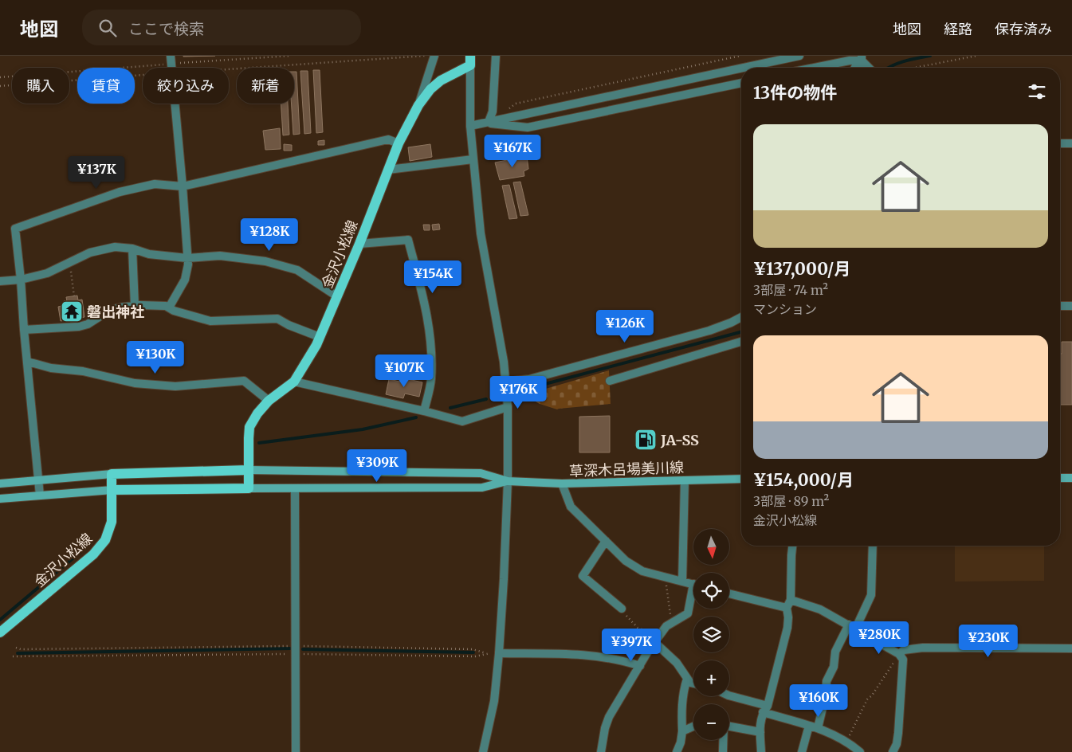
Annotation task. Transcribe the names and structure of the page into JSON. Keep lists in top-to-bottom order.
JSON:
{
  "streets": {
    "main road": ["金沢小松線", "草深木呂場美川線"]
  },
  "crossings": [
    ["金沢小松線", "草深木呂場美川線"]
  ],
  "places": {
    "temple": ["磐出神社"],
    "fuel station": ["JA-SS"]
  },
  "north": "bottom",
  "page": {
    "header": "地図",
    "search": "ここで検索",
    "nav": ["地図", "経路", "保存済み"],
    "chip": [
      "購入",
      "賃貸",
      "絞り込み",
      "新着"
    ],
    "heading": "13件の物件",
    "list": [
      {
        "name": "¥137,000/月",
        "note": "3部屋 · 74 m² · マンション"
      },
      {
        "name": "¥154,000/月",
        "note": "3部屋 · 89 m² · 金沢小松線"
      }
    ],
    "price": [
      "¥167K",
      "¥137K",
      "¥128K",
      "¥154K",
      "¥126K",
      "¥130K",
      "¥107K",
      "¥176K",
      "¥309K",
      "¥280K",
      "¥230K",
      "¥397K",
      "¥160K"
    ],
    "map_buttons": ["+", "−"]
  }
}
